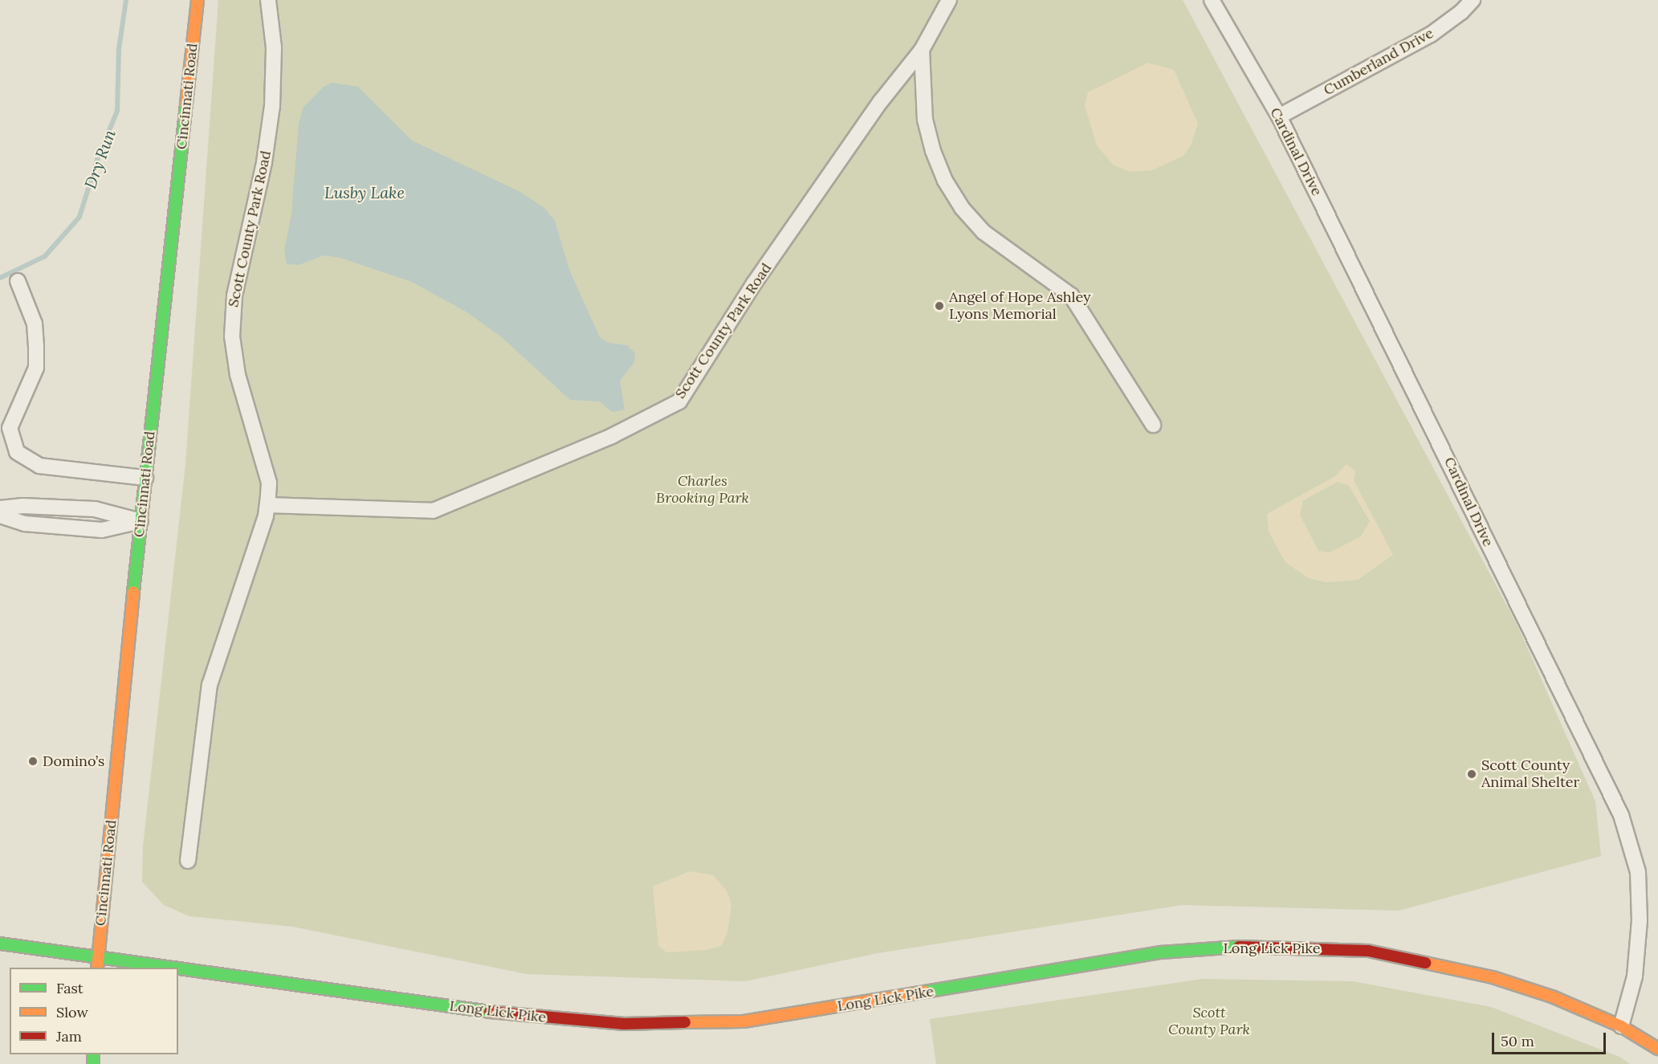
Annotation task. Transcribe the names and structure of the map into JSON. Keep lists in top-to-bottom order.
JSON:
{
  "streets": {
    "main road": ["Cincinnati Road", "Long Lick Pike"],
    "street": ["Cumberland Drive", "Cardinal Drive", "Scott County Park Road"]
  },
  "crossings": [
    ["Cumberland Drive", "Cardinal Drive"],
    ["Cincinnati Road", "Long Lick Pike"],
    ["Cardinal Drive", "Long Lick Pike"]
  ],
  "water": ["Dry Run", "Lusby Lake"],
  "parks": ["Charles Brooking Park", "Scott County Park"],
  "places": ["Angel of Hope Ashley Lyons Memorial", "Domino’s", "Scott County Animal Shelter"],
  "legend": ["Fast", "Slow", "Jam"],
  "scale_bar": "50 m"
}
